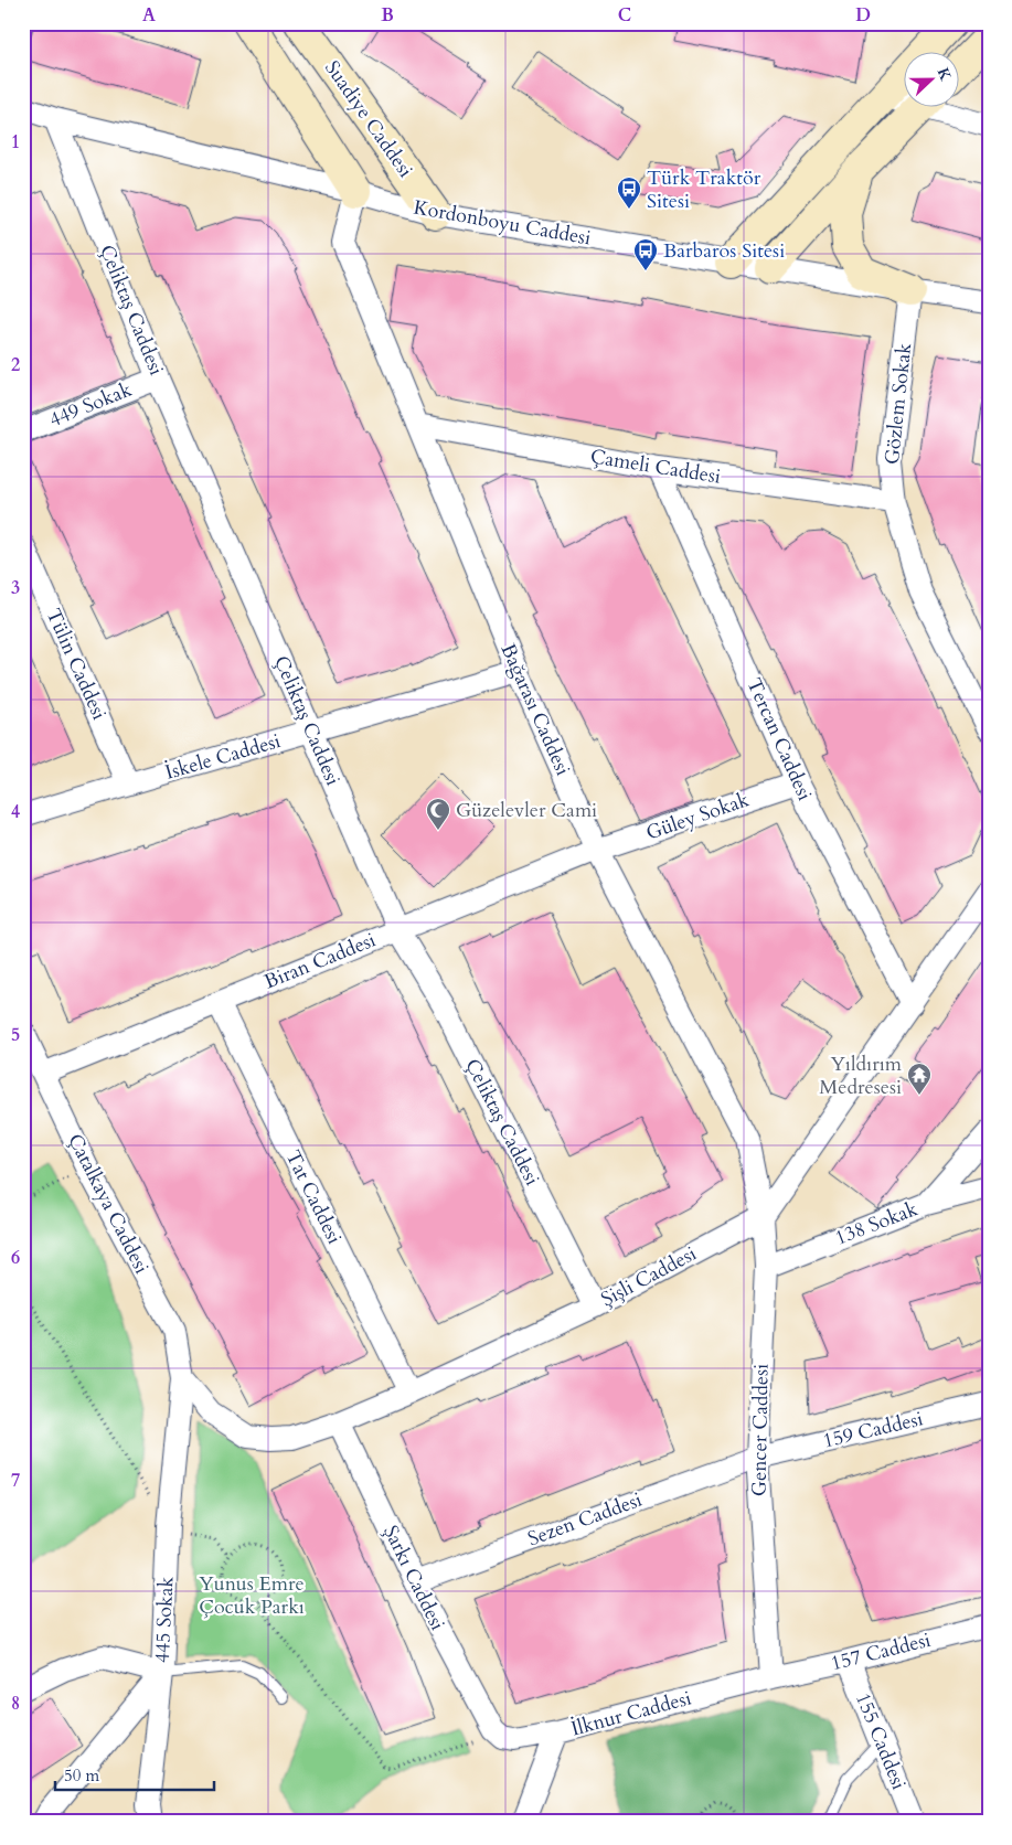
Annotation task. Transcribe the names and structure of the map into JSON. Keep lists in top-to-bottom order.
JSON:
{
  "streets": {
    "main road": ["Suadiye Caddesi"],
    "street": [
      "Kordonboyu Caddesi",
      "Çeliktaş Caddesi",
      "Gözlem Sokak",
      "449 Sokak",
      "Çameli Caddesi",
      "Tülin Caddesi",
      "Bağarası Caddesi",
      "Tercan Caddesi",
      "İskele Caddesi",
      "Güley Sokak",
      "Biran Caddesi",
      "Tat Caddesi",
      "Çatalkaya Caddesi",
      "138 Sokak",
      "Şişli Caddesi",
      "Gencer Caddesi",
      "159 Caddesi",
      "Sezen Caddesi",
      "Şarkı Caddesi",
      "445 Sokak",
      "157 Caddesi",
      "İlknur Caddesi",
      "155 Caddesi"
    ]
  },
  "crossings": [
    ["Suadiye Caddesi", "Kordonboyu Caddesi"],
    ["Kordonboyu Caddesi", "Çeliktaş Caddesi"],
    ["Kordonboyu Caddesi", "Gözlem Sokak"],
    ["Kordonboyu Caddesi", "Bağarası Caddesi"],
    ["Çeliktaş Caddesi", "449 Sokak"],
    ["Çeliktaş Caddesi", "İskele Caddesi"],
    ["Çeliktaş Caddesi", "Biran Caddesi"],
    ["Çeliktaş Caddesi", "Şişli Caddesi"],
    ["Gözlem Sokak", "Çameli Caddesi"],
    ["Çameli Caddesi", "Bağarası Caddesi"],
    ["Çameli Caddesi", "Tercan Caddesi"],
    ["Tülin Caddesi", "İskele Caddesi"],
    ["Bağarası Caddesi", "İskele Caddesi"],
    ["Bağarası Caddesi", "Güley Sokak"],
    ["Bağarası Caddesi", "Biran Caddesi"],
    ["Bağarası Caddesi", "Şişli Caddesi"],
    ["Bağarası Caddesi", "Gencer Caddesi"],
    ["Tercan Caddesi", "Güley Sokak"],
    ["Tercan Caddesi", "Şişli Caddesi"],
    ["Güley Sokak", "Biran Caddesi"],
    ["Biran Caddesi", "Tat Caddesi"],
    ["Biran Caddesi", "Çatalkaya Caddesi"],
    ["Tat Caddesi", "Şişli Caddesi"],
    ["Çatalkaya Caddesi", "Şişli Caddesi"],
    ["Çatalkaya Caddesi", "445 Sokak"],
    ["138 Sokak", "Gencer Caddesi"],
    ["Şişli Caddesi", "Gencer Caddesi"],
    ["Şişli Caddesi", "Şarkı Caddesi"],
    ["Şişli Caddesi", "445 Sokak"],
    ["Gencer Caddesi", "159 Caddesi"],
    ["Gencer Caddesi", "Sezen Caddesi"],
    ["Gencer Caddesi", "157 Caddesi"],
    ["Gencer Caddesi", "İlknur Caddesi"],
    ["159 Caddesi", "Sezen Caddesi"],
    ["Sezen Caddesi", "Şarkı Caddesi"],
    ["Şarkı Caddesi", "İlknur Caddesi"],
    ["157 Caddesi", "İlknur Caddesi"],
    ["157 Caddesi", "155 Caddesi"]
  ],
  "parks": ["Yunus Emre Çocuk Parkı"],
  "places": {
    "bus stop": ["Türk Traktör Sitesi", "Barbaros Sitesi"],
    "mosque": ["Güzelevler Cami"],
    "temple": ["Yıldırım Medresesi"]
  },
  "scale_bar": "50 m",
  "north": "right",
  "grid": {
    "columns": [
      "A",
      "B",
      "C",
      "D"
    ],
    "rows": [
      "1",
      "2",
      "3",
      "4",
      "5",
      "6",
      "7",
      "8"
    ]
  }
}
